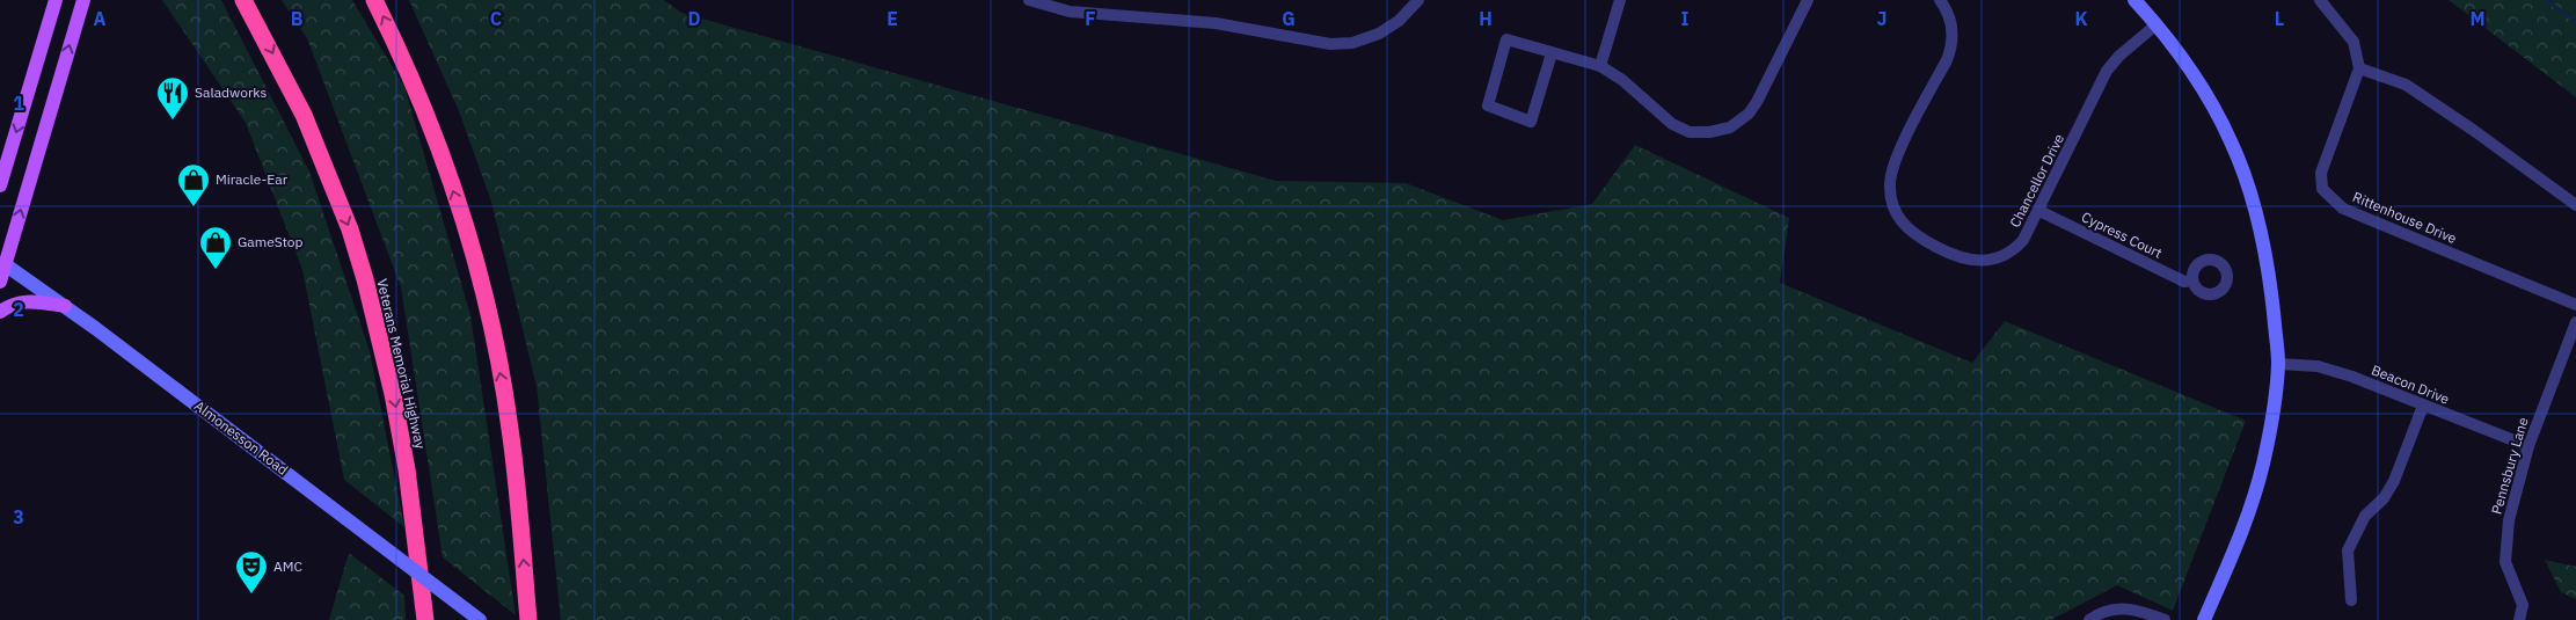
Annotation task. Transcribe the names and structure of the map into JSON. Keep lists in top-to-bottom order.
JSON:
{
  "streets": {
    "highway": ["Veterans Memorial Highway"],
    "street": [
      "Chancellor Drive",
      "Rittenhouse Drive",
      "Cypress Court",
      "Beacon Drive",
      "Almonesson Road",
      "Pennsbury Lane"
    ]
  },
  "crossings": [
    ["Chancellor Drive", "Cypress Court"],
    ["Beacon Drive", "Pennsbury Lane"]
  ],
  "places": {
    "restaurant": ["Saladworks"],
    "shop": ["Miracle-Ear", "GameStop"],
    "theatre": ["AMC"]
  },
  "grid": {
    "columns": [
      "A",
      "B",
      "C",
      "D",
      "E",
      "F",
      "G",
      "H",
      "I",
      "J",
      "K",
      "L",
      "M"
    ],
    "rows": ["1", "2", "3"]
  }
}
